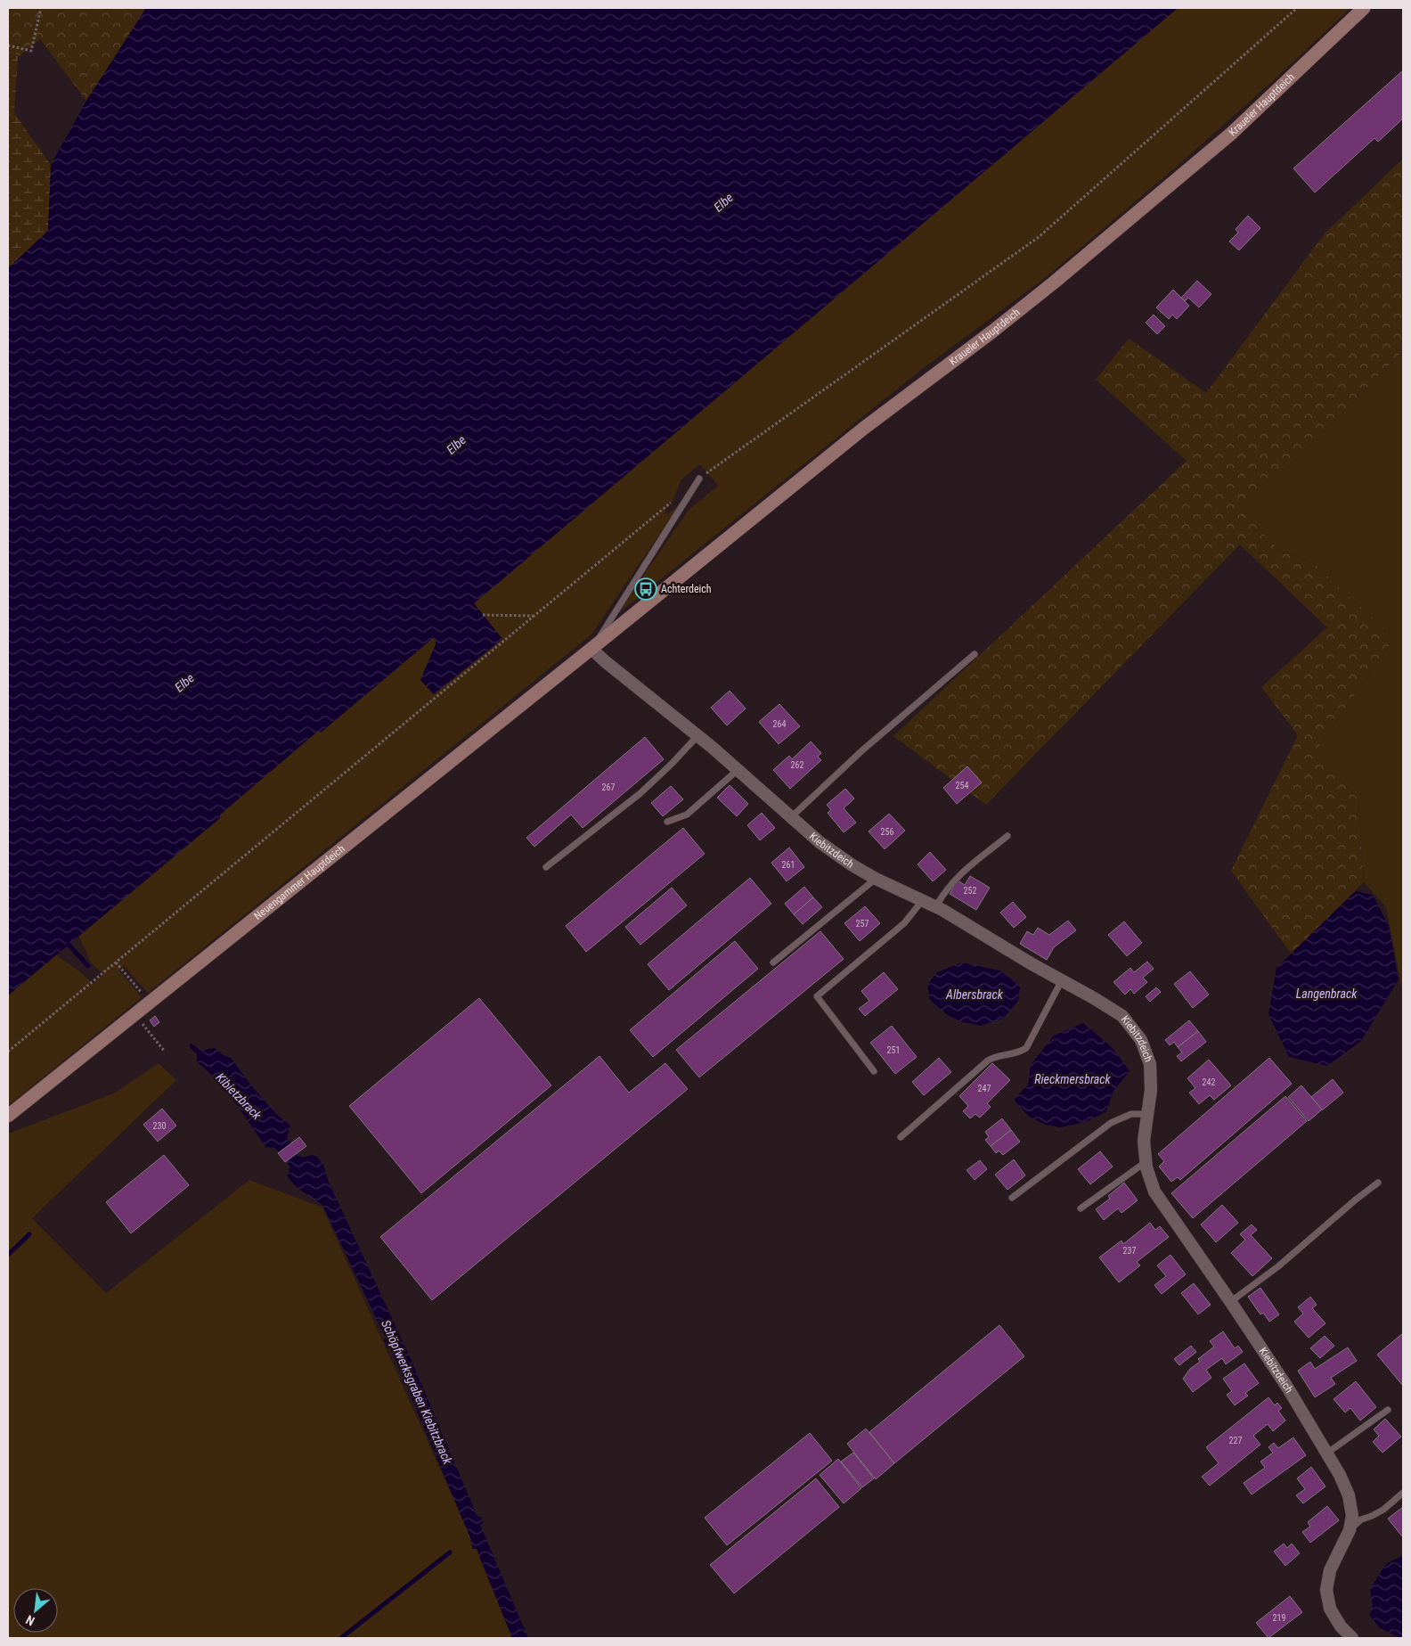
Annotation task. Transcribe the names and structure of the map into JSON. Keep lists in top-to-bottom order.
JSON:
{
  "streets": {
    "street": ["Kraueler Hauptdeich", "Kiebitzdeich", "Neuengammer Hauptdeich"]
  },
  "crossings": [
    ["Kraueler Hauptdeich", "Kiebitzdeich"],
    ["Kraueler Hauptdeich", "Neuengammer Hauptdeich"],
    ["Kiebitzdeich", "Neuengammer Hauptdeich"]
  ],
  "water": [
    "Elbe",
    "Langenbrack",
    "Albersbrack",
    "Rieckmersbrack",
    "Kibietzbrack",
    "Schöpfwerksgraben Kiebitzbrack"
  ],
  "places": {
    "bus stop": ["Achterdeich"]
  },
  "house_numbers": [
    "264",
    "262",
    "254",
    "267",
    "256",
    "261",
    "252",
    "257",
    "251",
    "242",
    "247",
    "230",
    "237",
    "227",
    "219"
  ],
  "north": "bottom left"
}
